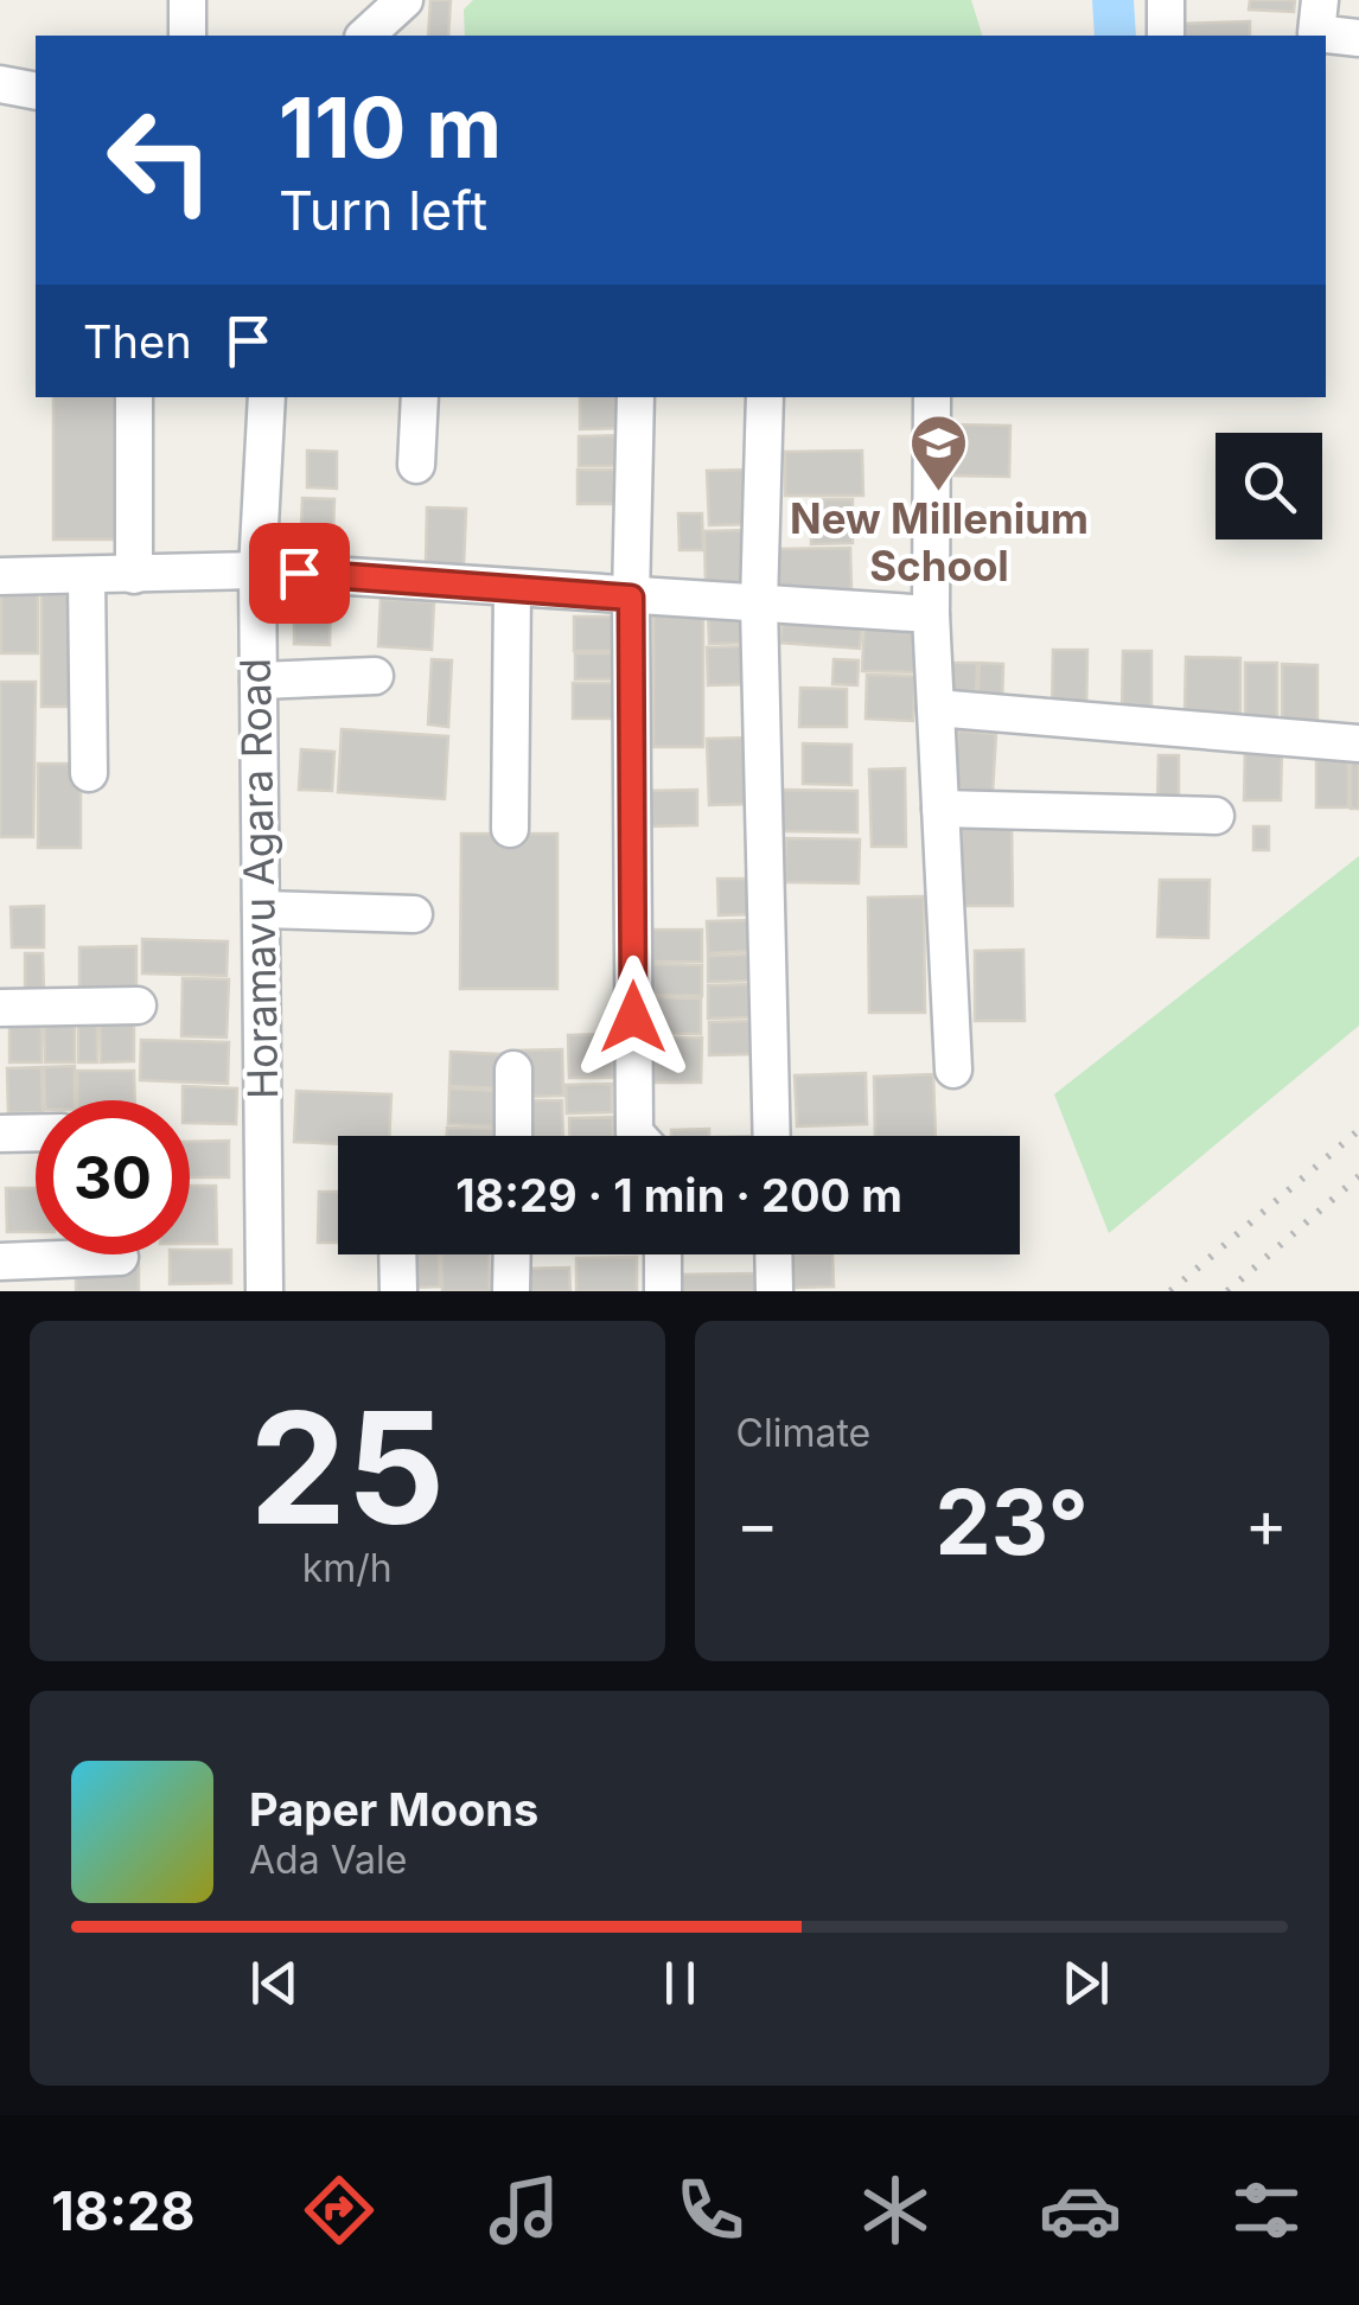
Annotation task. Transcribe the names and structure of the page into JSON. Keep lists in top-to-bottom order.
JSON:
{
  "streets": {
    "street": ["Horamavu Agara Road"]
  },
  "places": {
    "school or university": ["New Millenium School"]
  },
  "page": {
    "turn": ["110 m", "Turn left"],
    "then": "Then",
    "limit": "30",
    "trip": "18:29 · 1 min · 200 m",
    "tile": [
      ["25", "km/h"],
      "Climate"
    ],
    "heat": ["−", "23°", "+"],
    "song": ["Paper Moons", "Ada Vale"],
    "tabs": "18:28"
  }
}
